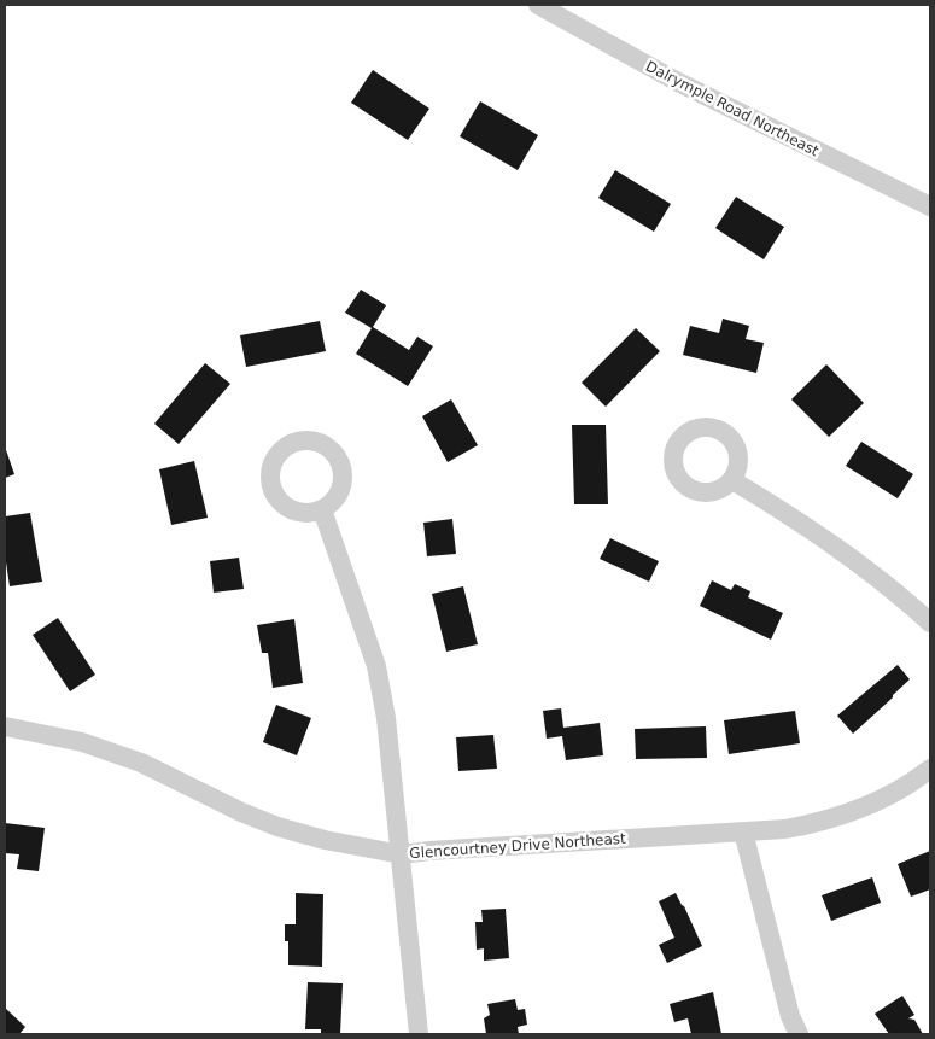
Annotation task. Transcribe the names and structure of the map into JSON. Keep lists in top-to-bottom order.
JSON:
{
  "streets": {
    "street": ["Dalrymple Road Northeast", "Glencourtney Drive Northeast"]
  }
}
